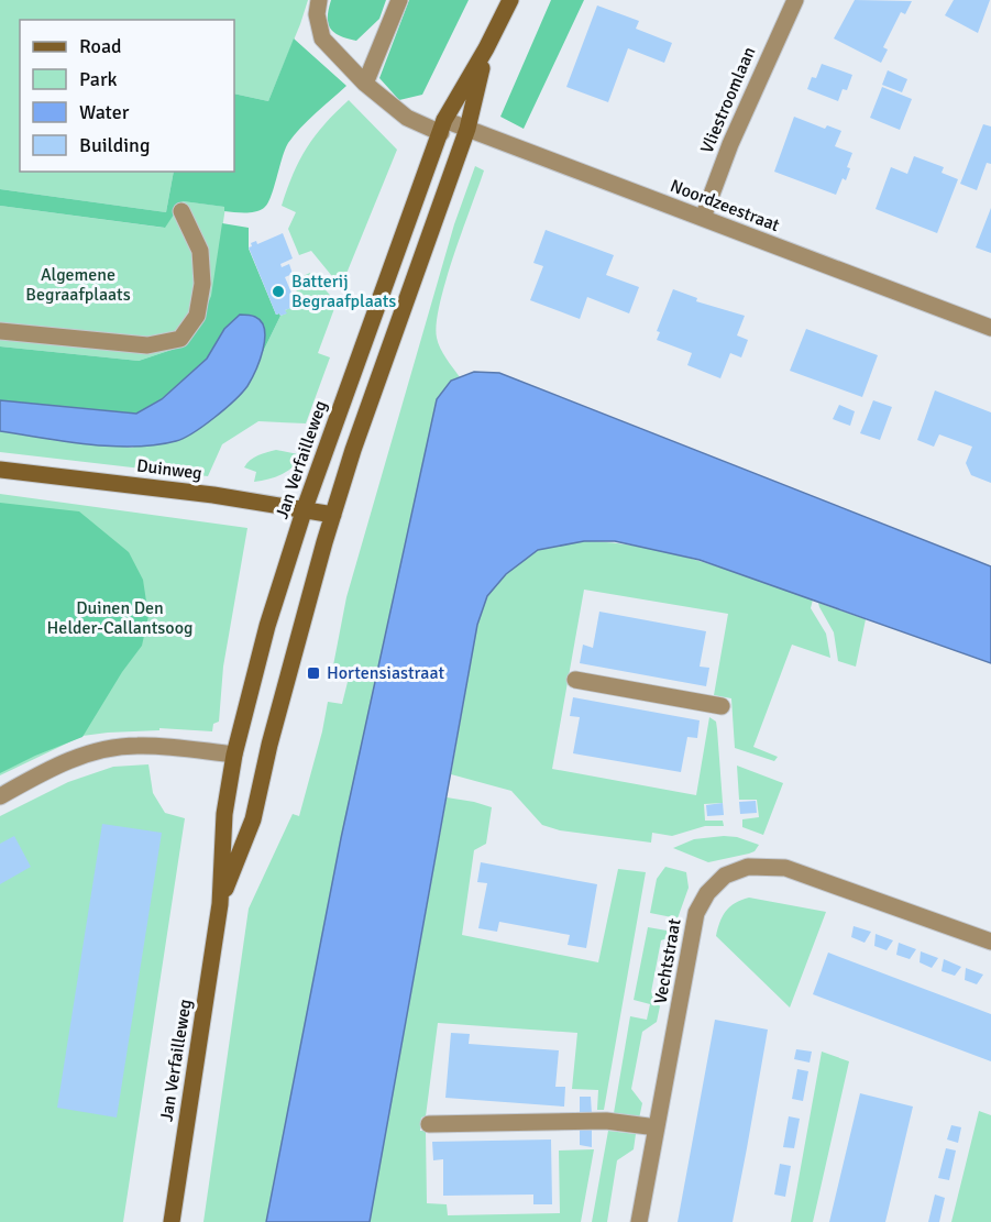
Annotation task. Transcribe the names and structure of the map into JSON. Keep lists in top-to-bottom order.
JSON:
{
  "streets": {
    "street": [
      "Vliestroomlaan",
      "Noordzeestraat",
      "Jan Verfailleweg",
      "Duinweg",
      "Vechtstraat"
    ]
  },
  "crossings": [
    ["Vliestroomlaan", "Noordzeestraat"],
    ["Noordzeestraat", "Jan Verfailleweg"],
    ["Jan Verfailleweg", "Duinweg"]
  ],
  "parks": ["Algemene Begraafplaats", "Duinen Den Helder-Callantsoog"],
  "places": {
    "other": ["Batterij Begraafplaats"],
    "transit": ["Hortensiastraat"]
  },
  "legend": [
    "Road",
    "Park",
    "Water",
    "Building"
  ]
}
